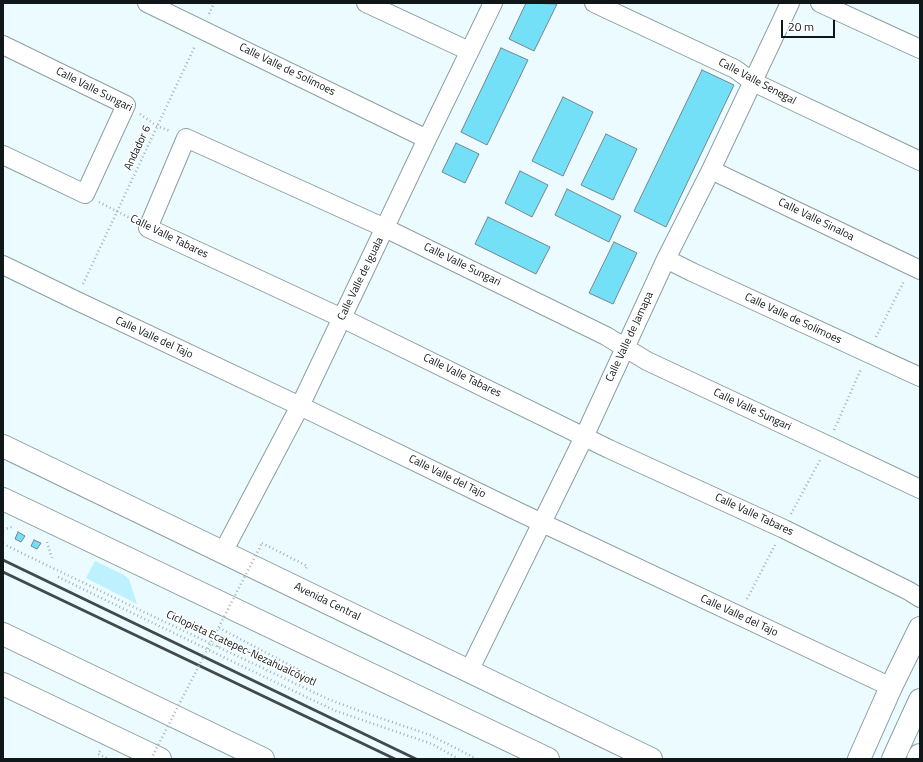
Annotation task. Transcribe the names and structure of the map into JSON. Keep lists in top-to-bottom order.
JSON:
{
  "streets": {
    "main road": ["Avenida Central"],
    "street": [
      "Calle Valle de Solimoes",
      "Calle Valle Senegal",
      "Calle Valle Sungari",
      "Calle Valle Sinaloa",
      "Calle Valle Tabares",
      "Calle Valle de Iguala",
      "Calle Valle de Jamapa",
      "Calle Valle del Tajo"
    ],
    "path": ["Andador 6", "Ciclopista Ecatepec-Nezahualcóyotl"]
  },
  "crossings": [
    ["Calle Valle de Solimoes", "Andador 6"],
    ["Calle Valle de Solimoes", "Calle Valle de Iguala"],
    ["Calle Valle de Solimoes", "Calle Valle de Jamapa"],
    ["Calle Valle Senegal", "Calle Valle de Jamapa"],
    ["Calle Valle Sungari", "Andador 6"],
    ["Calle Valle Sungari", "Calle Valle de Iguala"],
    ["Calle Valle Sungari", "Calle Valle de Jamapa"],
    ["Andador 6", "Calle Valle Tabares"],
    ["Andador 6", "Calle Valle del Tajo"],
    ["Calle Valle Sinaloa", "Calle Valle de Jamapa"],
    ["Calle Valle Tabares", "Calle Valle de Iguala"],
    ["Calle Valle Tabares", "Calle Valle de Jamapa"],
    ["Calle Valle de Iguala", "Calle Valle del Tajo"],
    ["Calle Valle de Iguala", "Avenida Central"],
    ["Calle Valle de Jamapa", "Calle Valle del Tajo"],
    ["Calle Valle de Jamapa", "Avenida Central"]
  ],
  "scale_bar": "20 m"
}
